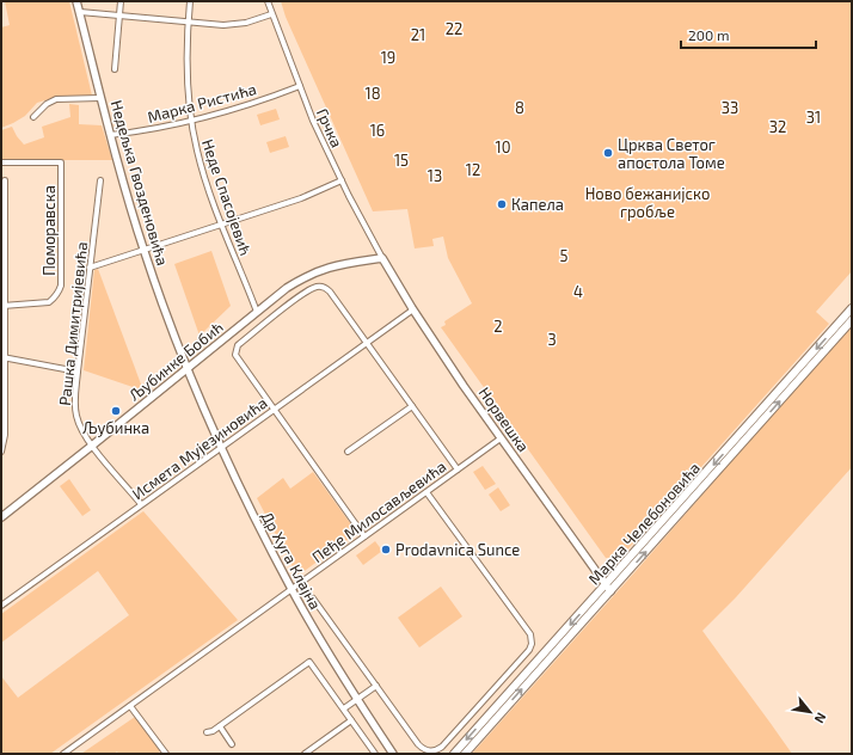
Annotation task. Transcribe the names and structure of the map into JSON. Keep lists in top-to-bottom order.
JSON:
{
  "streets": {
    "main road": [
      "Недељка Гвозденовића",
      "Љубинке Бобић",
      "Норвешка",
      "Марка Челебоновића",
      "Др Хуга Клајна"
    ],
    "street": [
      "Марка Ристића",
      "Грчка",
      "Неде Спасојевић",
      "Поморавска",
      "Рашка Димитријевића",
      "Исмета Мујезиновића",
      "Пеђе Милосављевића"
    ]
  },
  "crossings": [
    ["Марка Ристића", "Грчка"],
    ["Марка Ристића", "Недељка Гвозденовића"],
    ["Марка Ристића", "Неде Спасојевић"],
    ["Грчка", "Љубинке Бобић"],
    ["Грчка", "Норвешка"],
    ["Недељка Гвозденовића", "Љубинке Бобић"],
    ["Недељка Гвозденовића", "Др Хуга Клајна"],
    ["Неде Спасојевић", "Љубинке Бобић"],
    ["Рашка Димитријевића", "Љубинке Бобић"],
    ["Рашка Димитријевића", "Исмета Мујезиновића"],
    ["Љубинке Бобић", "Норвешка"],
    ["Љубинке Бобић", "Др Хуга Клајна"],
    ["Норвешка", "Исмета Мујезиновића"],
    ["Норвешка", "Пеђе Милосављевића"],
    ["Норвешка", "Марка Челебоновића"],
    ["Исмета Мујезиновића", "Др Хуга Клајна"],
    ["Пеђе Милосављевића", "Др Хуга Клајна"]
  ],
  "parks": [
    "22",
    "21",
    "19",
    "18",
    "8",
    "33",
    "31",
    "32",
    "16",
    "10",
    "15",
    "12",
    "13",
    "Ново бежанијско гробље",
    "5",
    "4",
    "2",
    "3"
  ],
  "places": [
    "Црква Светог апостола Томе",
    "Капела",
    "Љубинка",
    "Prodavnica Sunce"
  ],
  "scale_bar": "200 m",
  "north": "bottom right"
}
